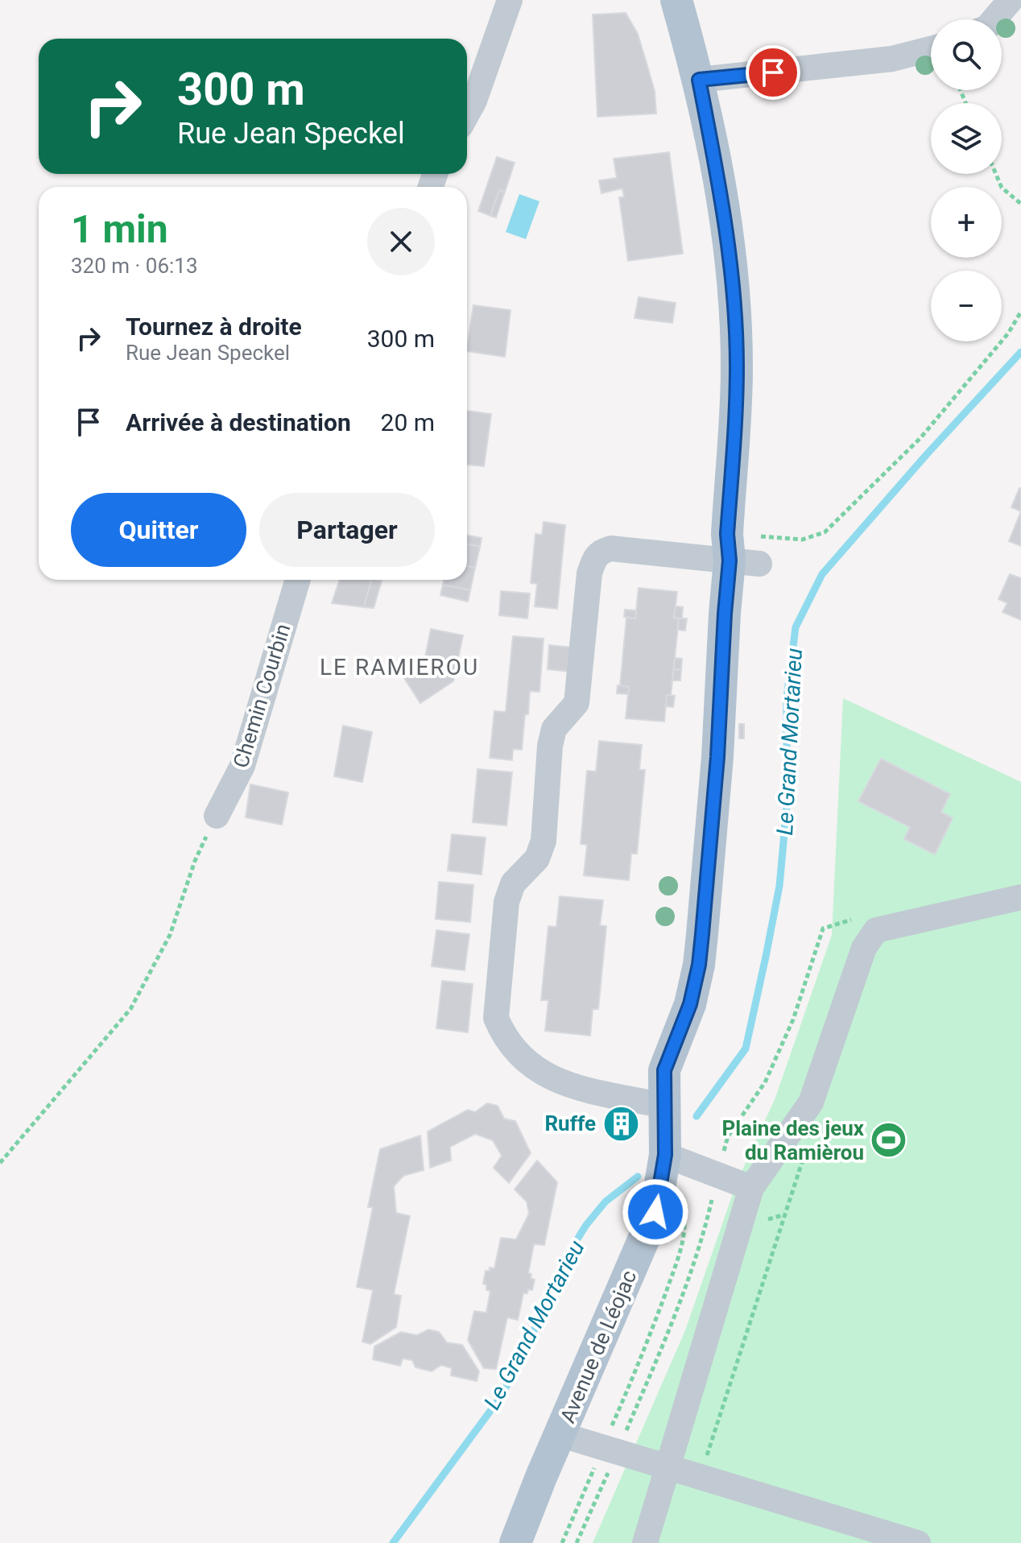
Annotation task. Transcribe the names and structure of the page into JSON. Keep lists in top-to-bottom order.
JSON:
{
  "streets": {
    "main road": ["Avenue de Léojac"],
    "street": ["Chemin Courbin"]
  },
  "districts": ["LE RAMIEROU"],
  "water": ["Le Grand Mortarieu"],
  "places": {
    "building": ["Ruffe"],
    "sports": ["Plaine des jeux du Ramièrou"]
  },
  "page": {
    "map_buttons": ["+", "−"],
    "turn": ["300 m", "Rue Jean Speckel"],
    "heading": ["1 min", "320 m · 06:13"],
    "list": [
      {
        "name": "Tournez à droite",
        "note": "Rue Jean Speckel",
        "value": "300 m"
      },
      {
        "name": "Arrivée à destination",
        "value": "20 m"
      }
    ],
    "buttons": ["Quitter", "Partager"]
  }
}
